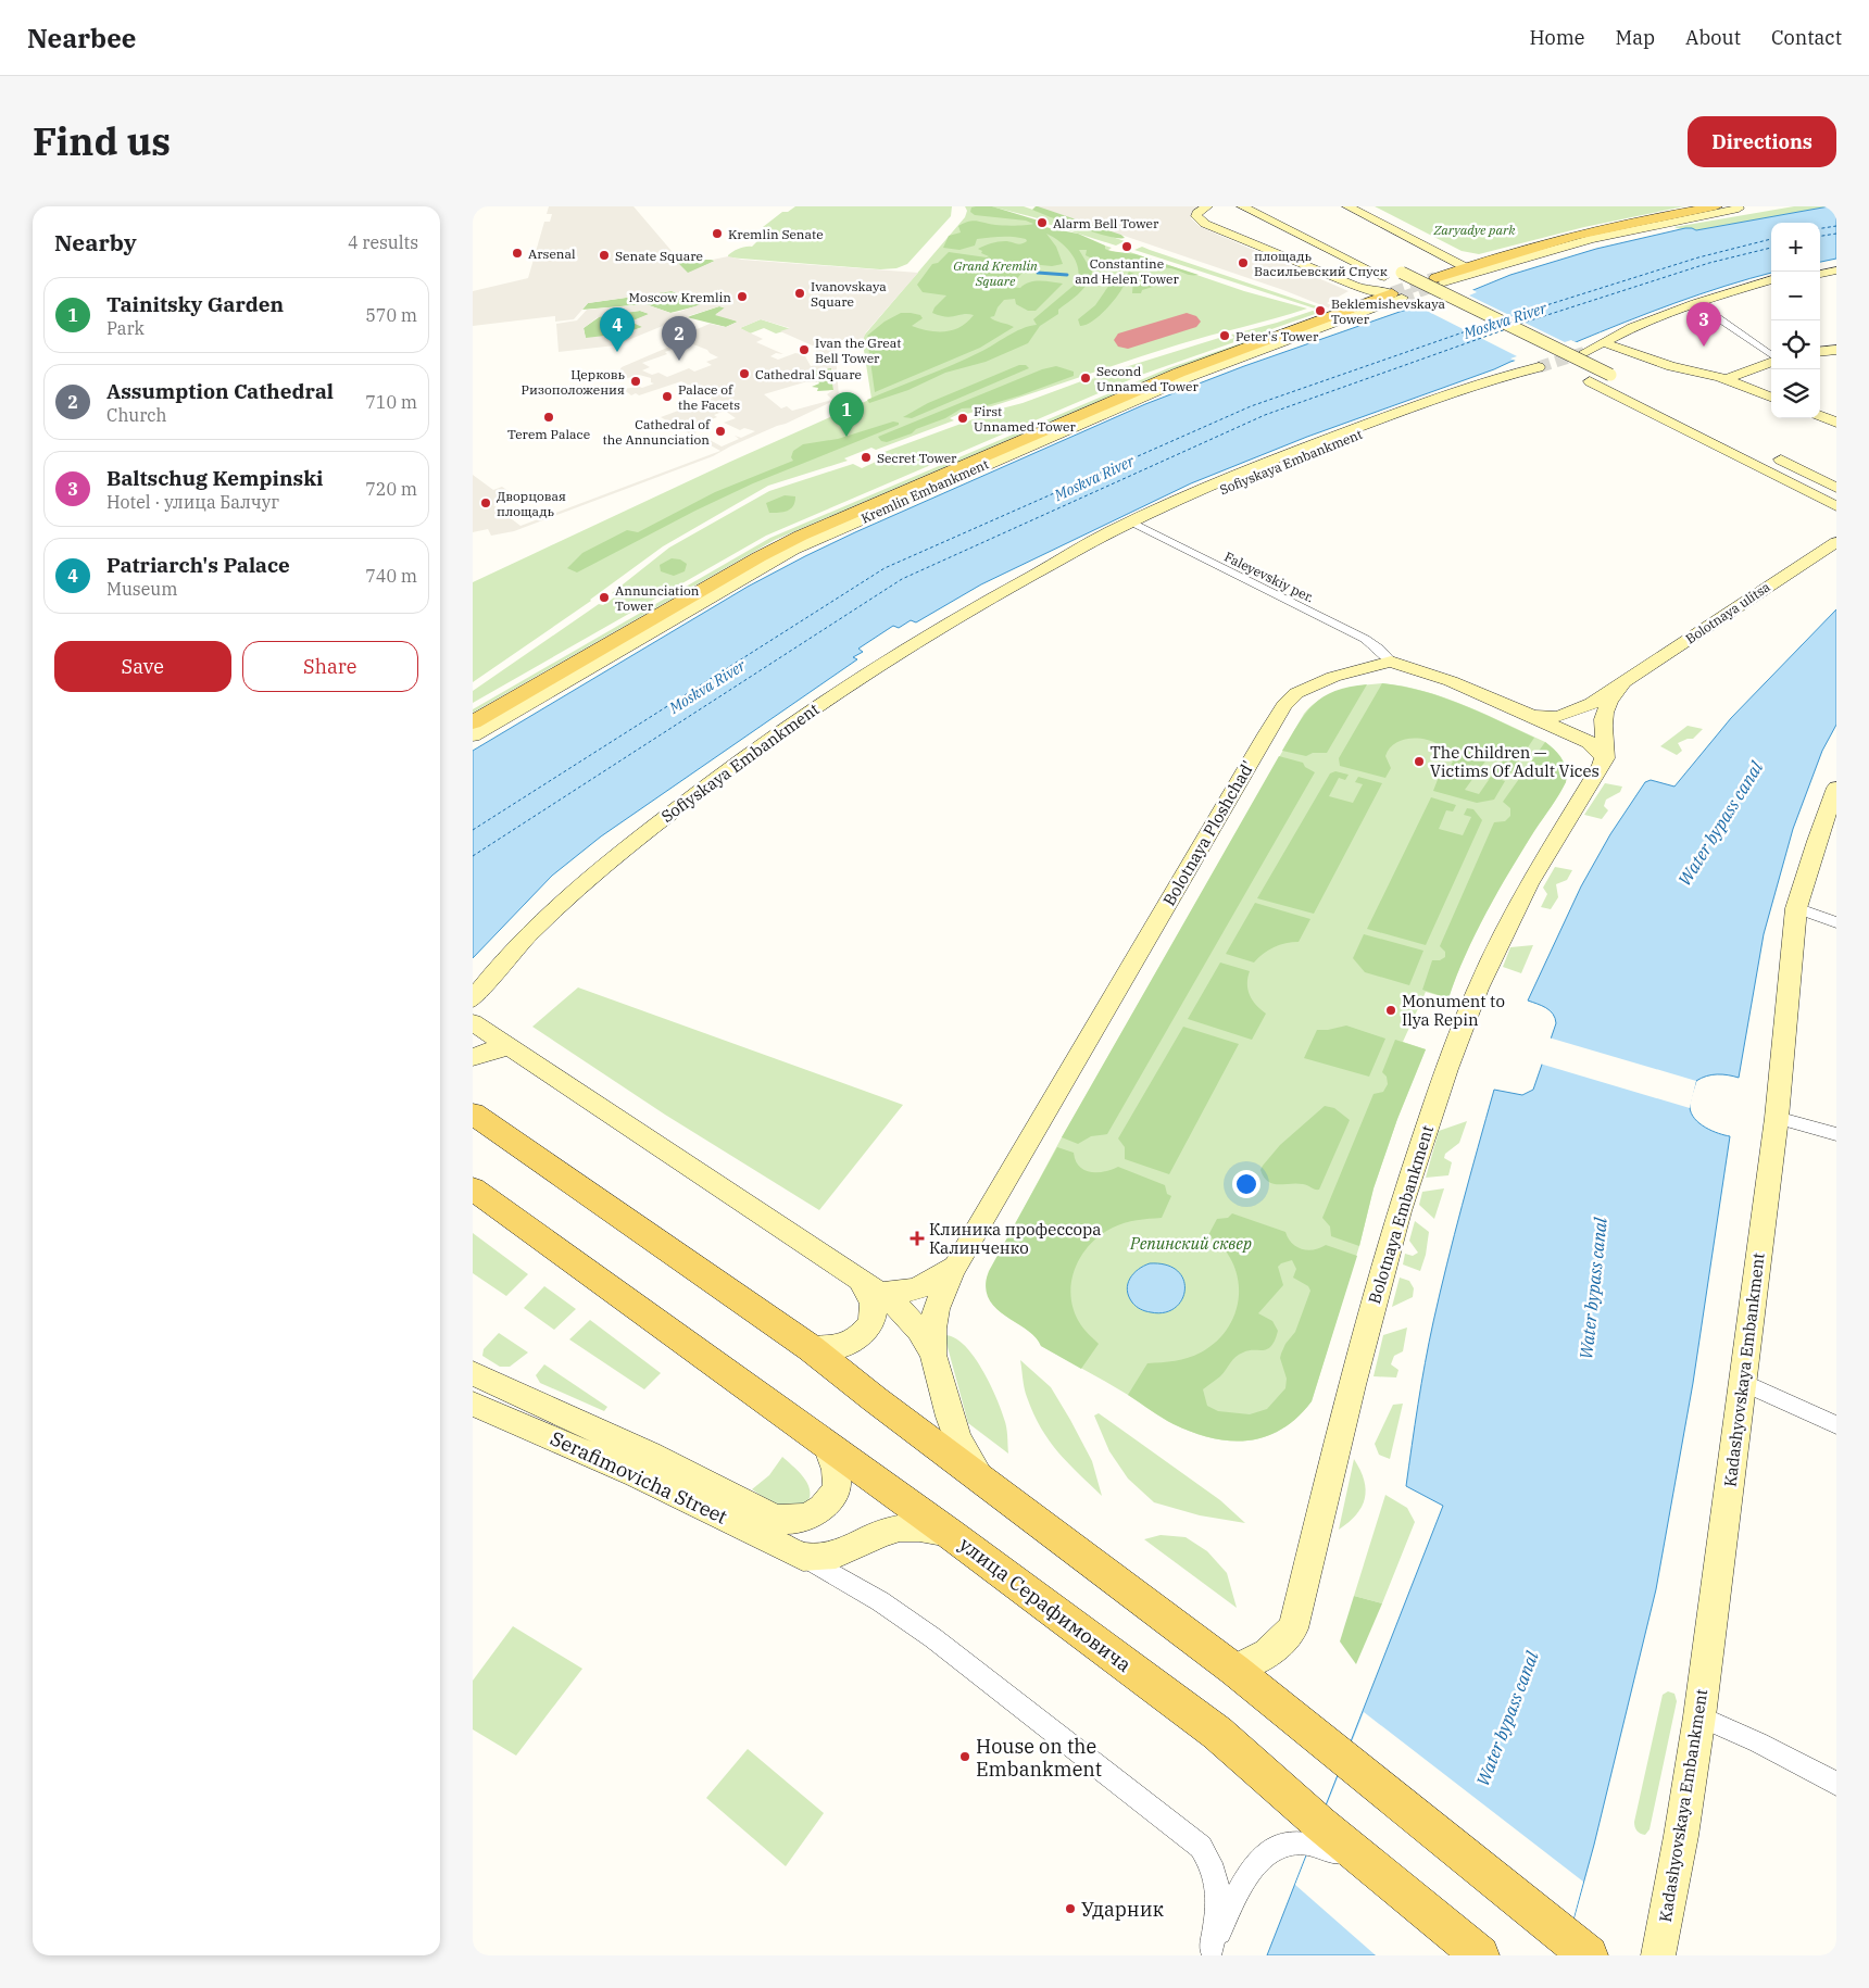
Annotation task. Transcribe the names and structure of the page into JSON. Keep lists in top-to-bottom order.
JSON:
{
  "streets": {
    "main road": [
      "Sofiyskaya Embankment",
      "Kremlin Embankment",
      "Bolotnaya ulitsa",
      "Bolotnaya Ploshchad'",
      "Bolotnaya Embankment",
      "Kadashyovskaya Embankment",
      "Serafimovicha Street",
      "улица Серафимовича"
    ],
    "street": ["Faleyevskiy per."]
  },
  "crossings": [
    ["Sofiyskaya Embankment", "Faleyevskiy per."],
    ["Faleyevskiy per.", "Bolotnaya Ploshchad'"],
    ["Bolotnaya ulitsa", "Bolotnaya Embankment"],
    ["Serafimovicha Street", "улица Серафимовича"]
  ],
  "water": ["Moskva River", "Water bypass canal"],
  "parks": ["Zaryadye park", "Grand Kremlin Square", "Репинский сквер"],
  "places": {
    "other": [
      "Alarm Bell Tower",
      "Kremlin Senate",
      "Constantine and Helen Tower",
      "Arsenal",
      "Senate Square",
      "площадь Васильевский Спуск",
      "Ivanovskaya Square",
      "Moscow Kremlin",
      "Beklemishevskaya Tower",
      "Peter's Tower",
      "Ivan the Great Bell Tower",
      "Cathedral Square",
      "Second Unnamed Tower",
      "Церковь Ризоположения",
      "Palace of the Facets",
      "Terem Palace",
      "First Unnamed Tower",
      "Cathedral of the Annunciation",
      "Secret Tower",
      "Дворцовая площадь",
      "Annunciation Tower",
      "The Children — Victims Of Adult Vices",
      "Monument to Ilya Repin",
      "House on the Embankment",
      "Ударник"
    ],
    "health": ["Клиника профессора Калинченко"]
  },
  "page": {
    "header": "Nearbee",
    "nav": [
      "Home",
      "Map",
      "About",
      "Contact"
    ],
    "title": "Find us",
    "buttons": [
      "Directions",
      ["Save", "Share"]
    ],
    "heading": ["Nearby", "4 results"],
    "map_buttons": ["+", "−"],
    "list": [
      {
        "mark": "1",
        "name": "Tainitsky Garden",
        "note": "Park",
        "value": "570 m"
      },
      {
        "mark": "2",
        "name": "Assumption Cathedral",
        "note": "Church",
        "value": "710 m"
      },
      {
        "mark": "3",
        "name": "Baltschug Kempinski",
        "note": "Hotel · улица Балчуг",
        "value": "720 m"
      },
      {
        "mark": "4",
        "name": "Patriarch's Palace",
        "note": "Museum",
        "value": "740 m"
      }
    ],
    "pins": [
      "3",
      "4",
      "2",
      "1"
    ]
  }
}
